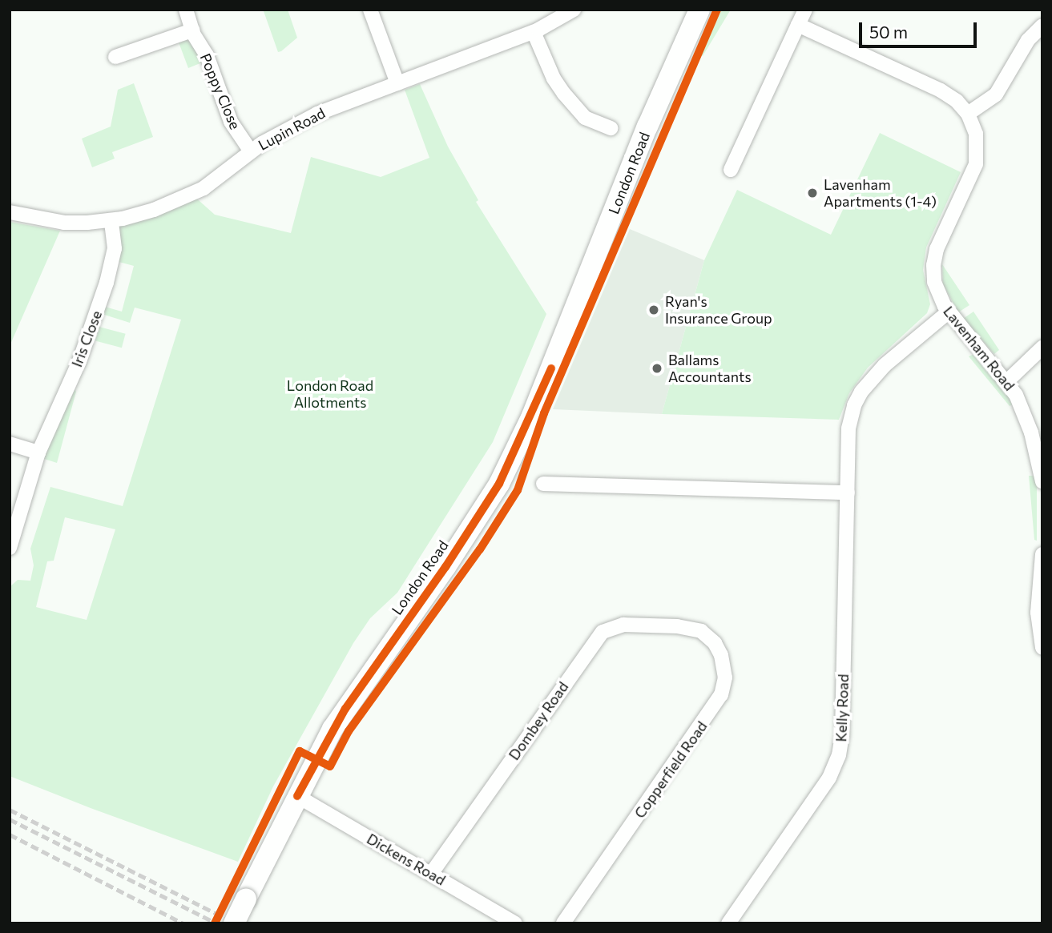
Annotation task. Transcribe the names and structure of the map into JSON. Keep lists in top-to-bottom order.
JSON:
{
  "streets": {
    "main road": ["London Road"],
    "street": [
      "Poppy Close",
      "Lupin Road",
      "Iris Close",
      "Lavenham Road",
      "Kelly Road",
      "Dombey Road",
      "Copperfield Road",
      "Dickens Road"
    ]
  },
  "crossings": [
    ["Poppy Close", "Lupin Road"],
    ["Lupin Road", "Iris Close"],
    ["London Road", "Dickens Road"],
    ["Lavenham Road", "Kelly Road"],
    ["Dombey Road", "Copperfield Road"],
    ["Dombey Road", "Dickens Road"]
  ],
  "parks": ["London Road Allotments"],
  "places": ["Lavenham Apartments (1-4)", "Ryan's Insurance Group", "Ballams Accountants"],
  "scale_bar": "50 m"
}
